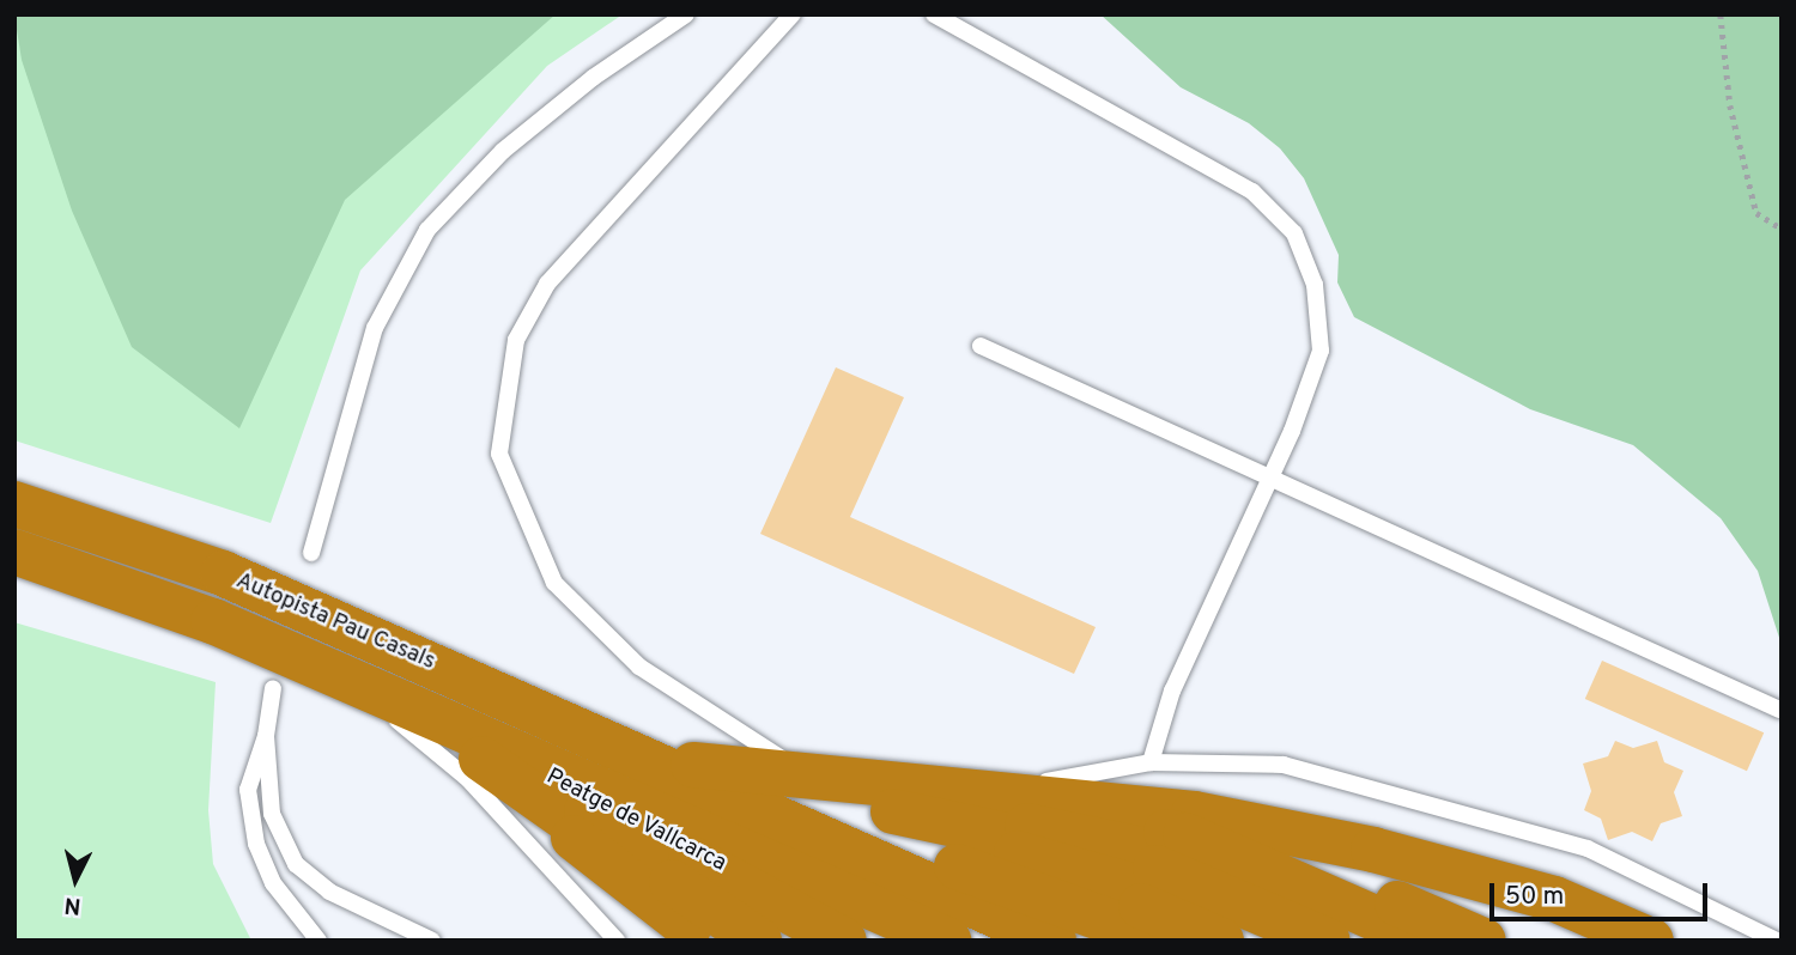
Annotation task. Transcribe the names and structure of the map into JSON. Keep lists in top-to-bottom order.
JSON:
{
  "streets": {
    "highway": ["Autopista Pau Casals", "Peatge de Vallcarca"]
  },
  "crossings": [
    ["Autopista Pau Casals", "Peatge de Vallcarca"]
  ],
  "scale_bar": "50 m",
  "north": "bottom"
}
